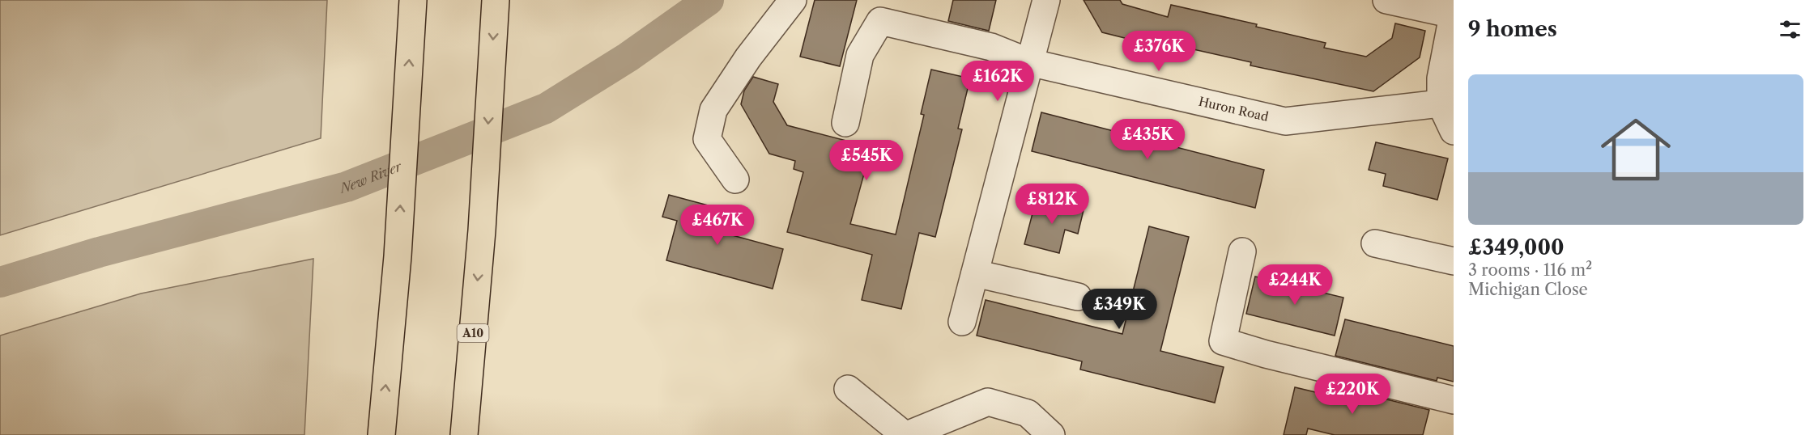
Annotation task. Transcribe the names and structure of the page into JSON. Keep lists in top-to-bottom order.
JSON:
{
  "streets": {
    "highway": ["A10"],
    "street": ["Huron Road"]
  },
  "water": ["New River"],
  "page": {
    "heading": "9 homes",
    "price": [
      "£376K",
      "£162K",
      "£435K",
      "£545K",
      "£812K",
      "£467K",
      "£244K",
      "£349K",
      "£220K"
    ],
    "list": [
      {
        "name": "£349,000",
        "note": "3 rooms · 116 m² · Michigan Close"
      }
    ]
  }
}
